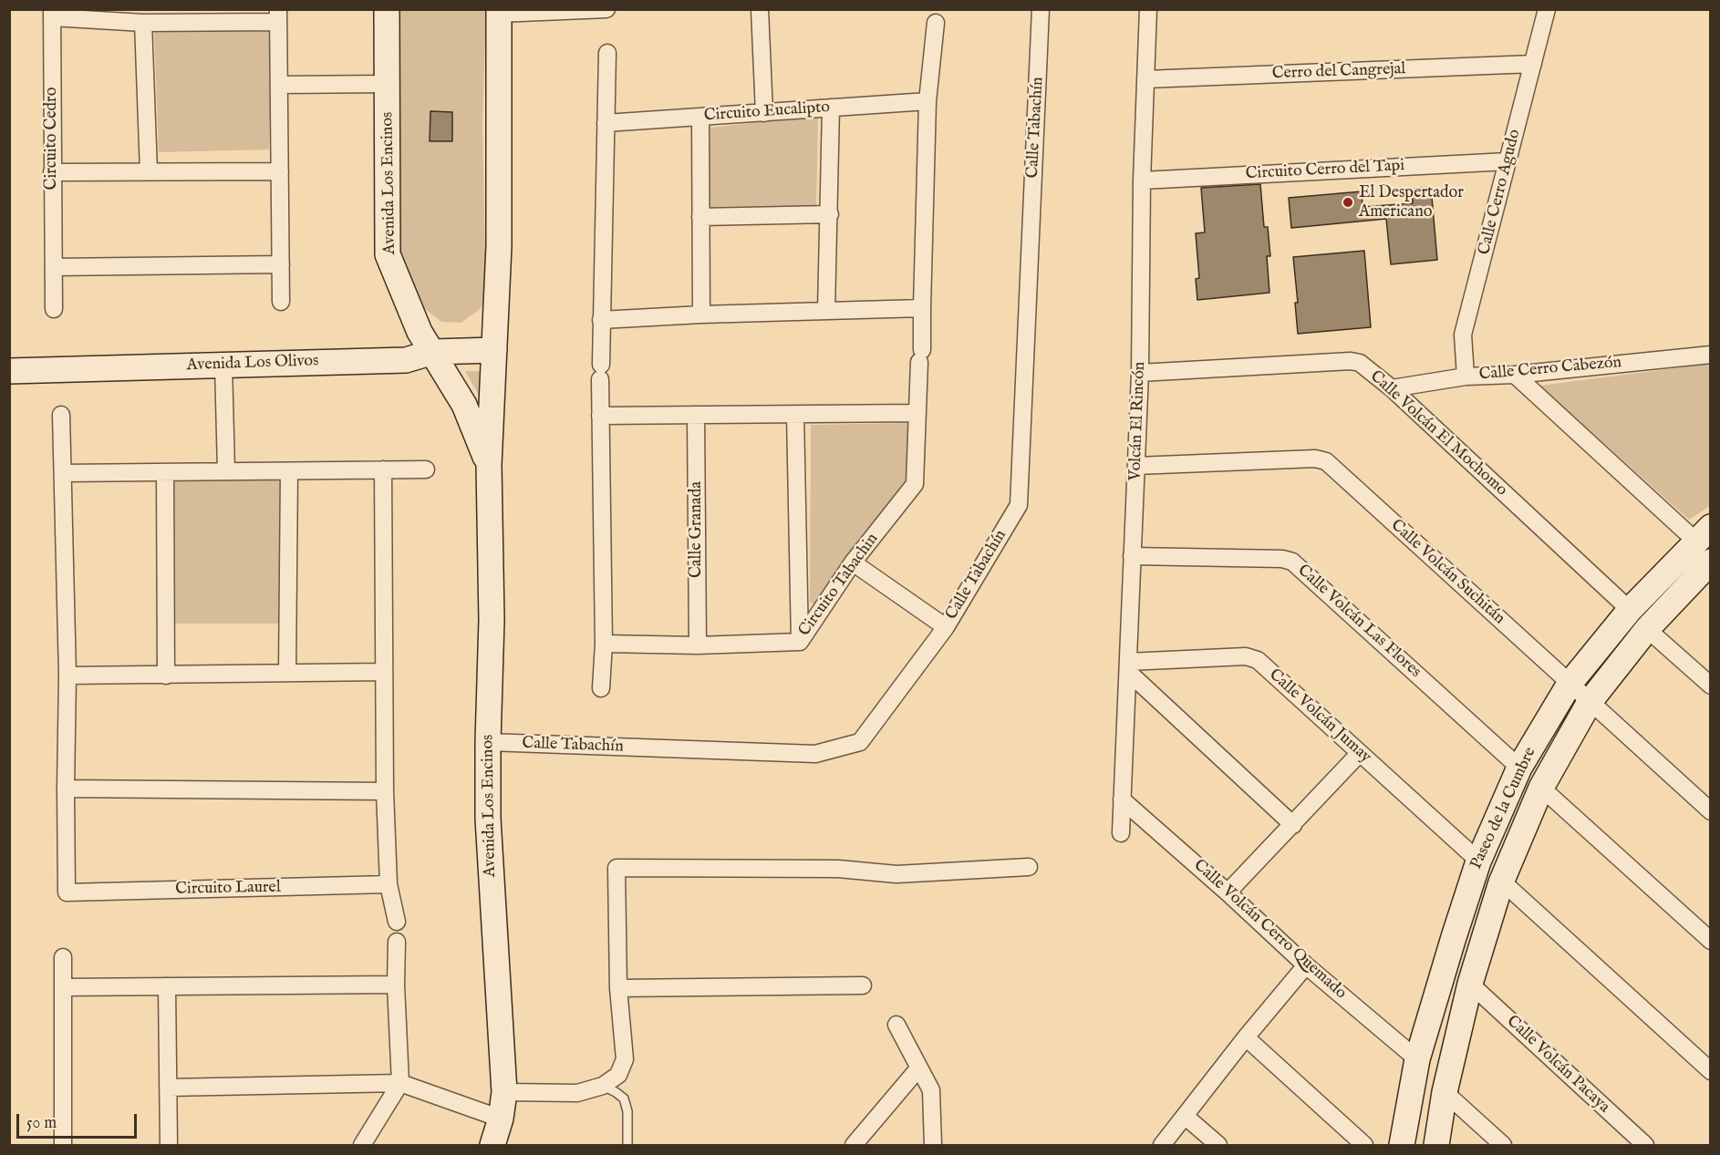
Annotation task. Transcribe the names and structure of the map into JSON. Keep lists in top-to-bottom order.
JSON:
{
  "streets": {
    "street": [
      "Cerro del Cangrejal",
      "Circuito Eucalipto",
      "Calle Tabachín",
      "Circuito Cedro",
      "Circuito Cerro del Tapi",
      "Avenida Los Encinos",
      "Calle Cerro Agudo",
      "Avenida Los Olivos",
      "Calle Cerro Cabezón",
      "Volcán El Rincón",
      "Calle Volcán El Mochomo",
      "Calle Granada",
      "Calle Volcán Suchitán",
      "Circuito Tabachin",
      "Calle Volcán Las Flores",
      "Calle Volcán Jumay",
      "Paseo de la Cumbre",
      "Circuito Laurel",
      "Calle Volcán Cerro Quemado",
      "Calle Volcán Pacaya"
    ]
  },
  "crossings": [
    ["Cerro del Cangrejal", "Calle Cerro Agudo"],
    ["Cerro del Cangrejal", "Volcán El Rincón"],
    ["Calle Tabachín", "Avenida Los Encinos"],
    ["Circuito Cerro del Tapi", "Calle Cerro Agudo"],
    ["Circuito Cerro del Tapi", "Volcán El Rincón"],
    ["Avenida Los Encinos", "Avenida Los Olivos"],
    ["Calle Cerro Agudo", "Calle Cerro Cabezón"],
    ["Calle Cerro Cabezón", "Calle Volcán El Mochomo"],
    ["Volcán El Rincón", "Calle Volcán El Mochomo"],
    ["Volcán El Rincón", "Calle Volcán Suchitán"],
    ["Volcán El Rincón", "Calle Volcán Las Flores"],
    ["Volcán El Rincón", "Calle Volcán Jumay"],
    ["Volcán El Rincón", "Calle Volcán Cerro Quemado"],
    ["Calle Volcán El Mochomo", "Paseo de la Cumbre"],
    ["Calle Granada", "Circuito Tabachin"],
    ["Calle Volcán Suchitán", "Paseo de la Cumbre"],
    ["Calle Volcán Las Flores", "Paseo de la Cumbre"],
    ["Calle Volcán Jumay", "Paseo de la Cumbre"],
    ["Paseo de la Cumbre", "Calle Volcán Cerro Quemado"],
    ["Paseo de la Cumbre", "Calle Volcán Pacaya"]
  ],
  "places": ["El Despertador Americano"],
  "scale_bar": "50 m"
}
